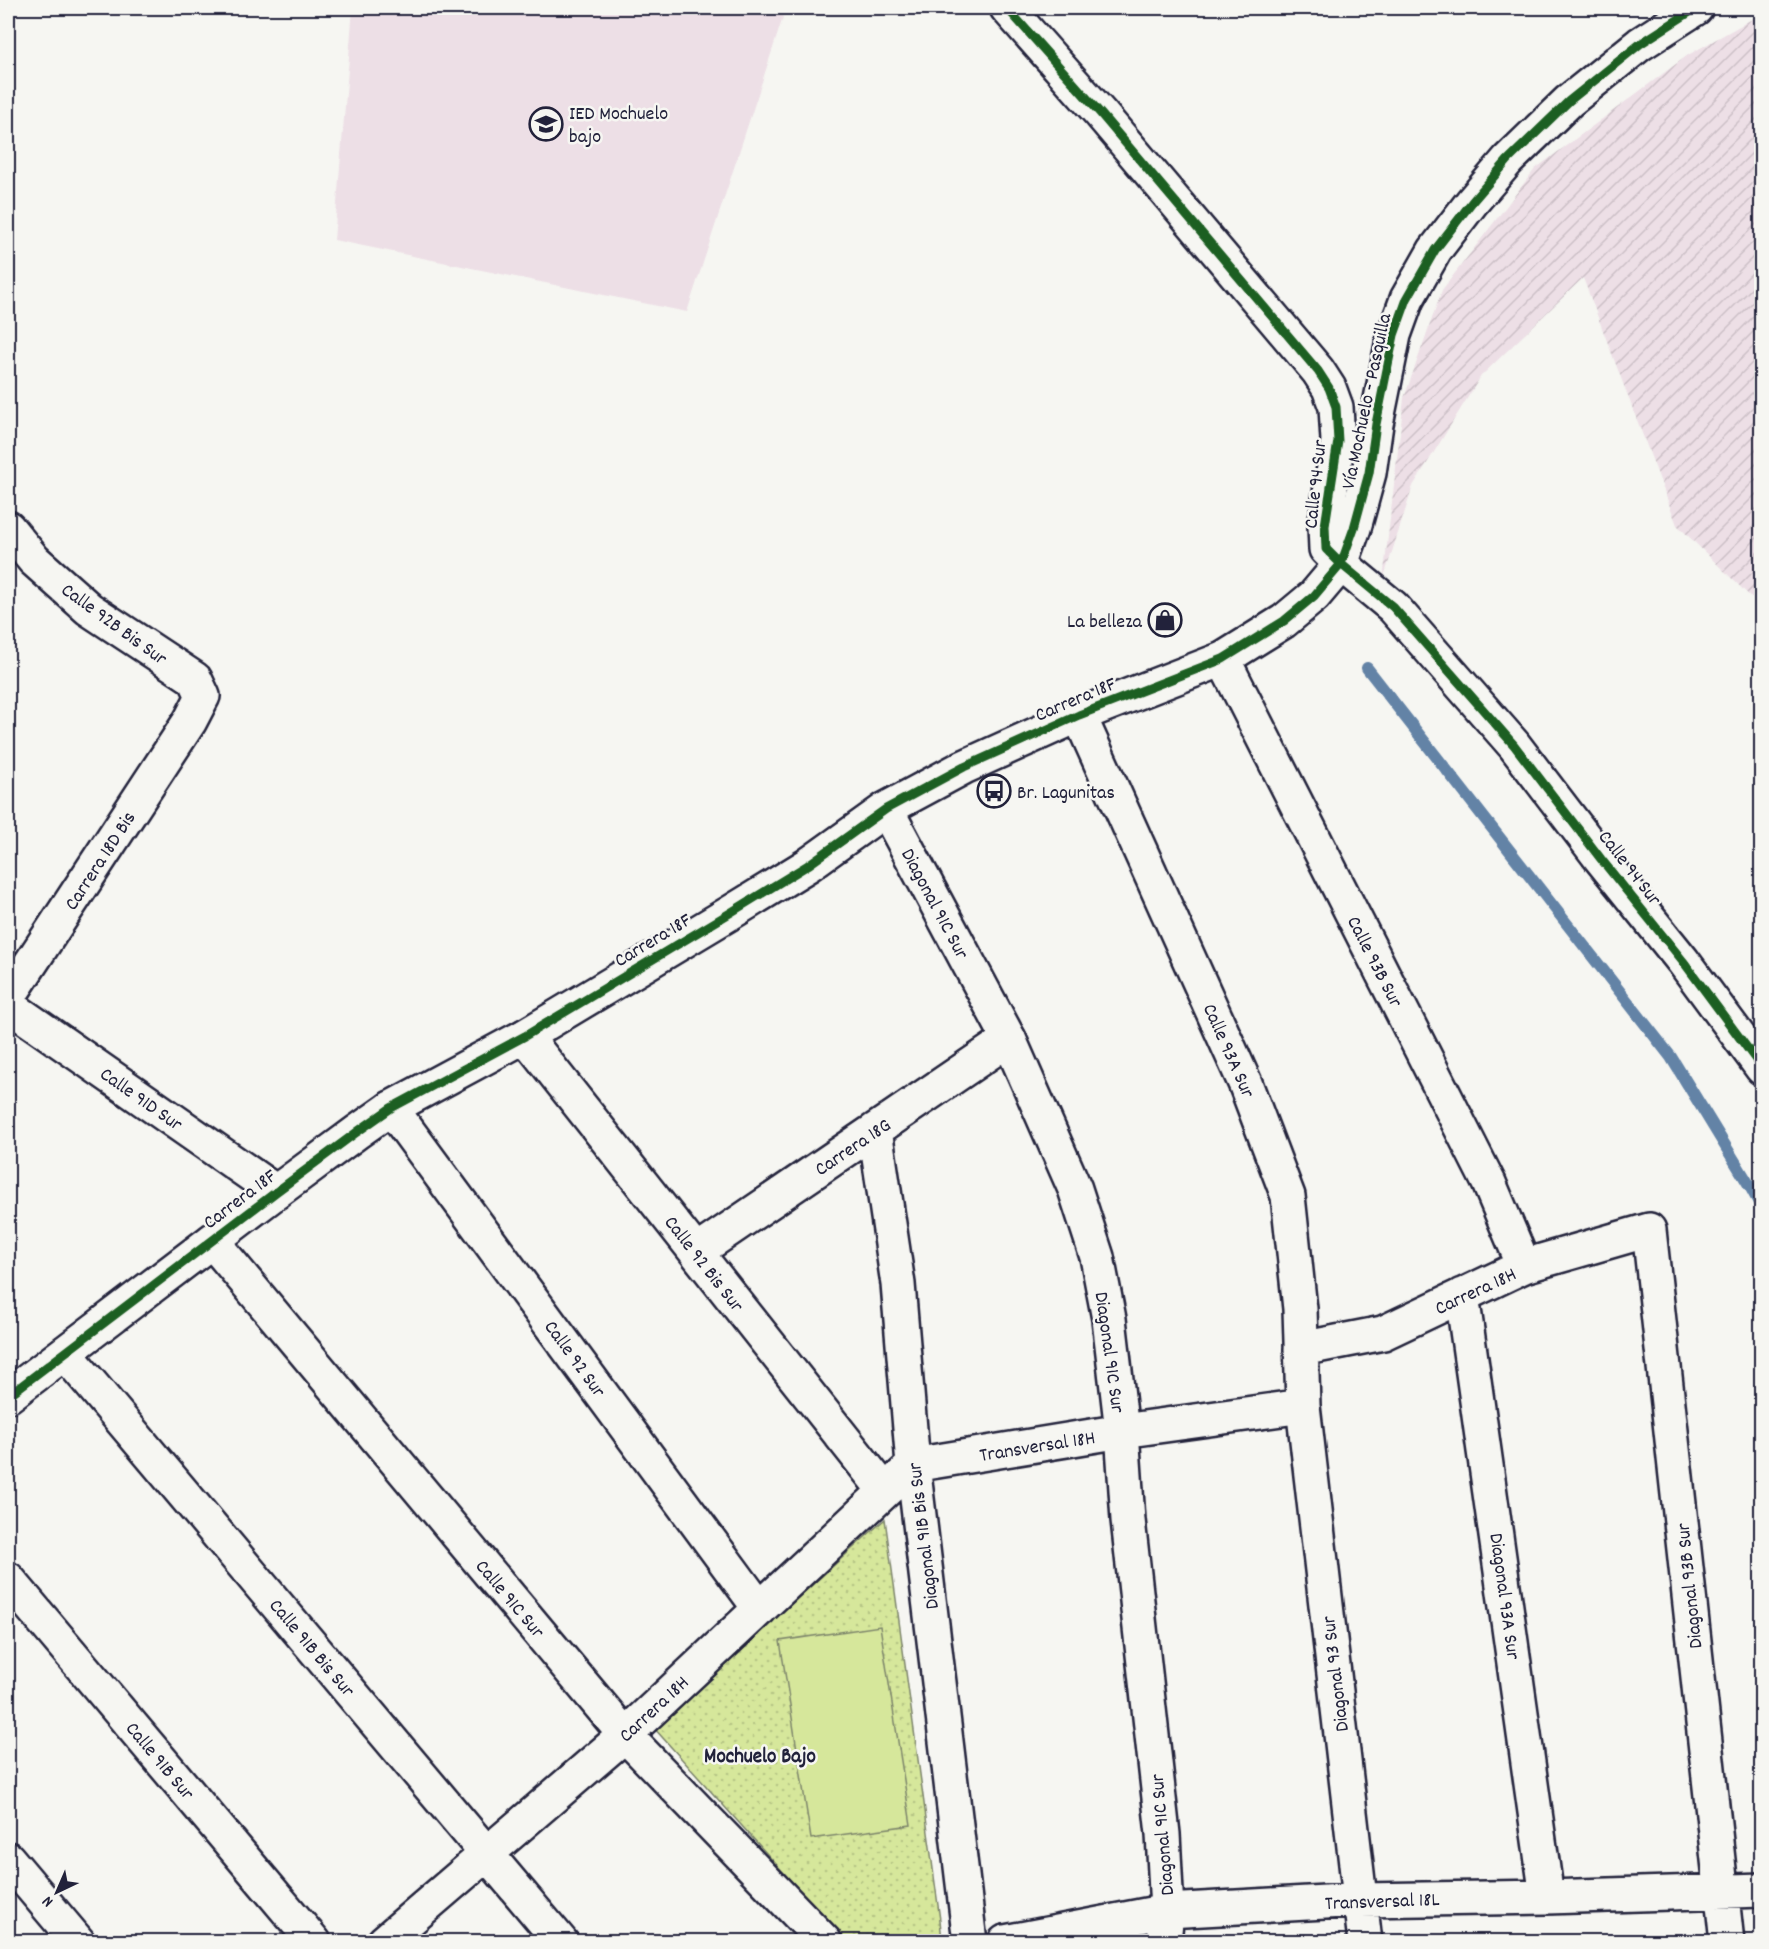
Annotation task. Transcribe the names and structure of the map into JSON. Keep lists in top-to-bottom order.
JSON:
{
  "streets": {
    "street": [
      "Vía Mochuelo - Pasquilla",
      "Calle 94 Sur",
      "Calle 92B Bis Sur",
      "Carrera 18F",
      "Carrera 18D Bis",
      "Diagonal 91C Sur",
      "Calle 93B Sur",
      "Calle 93A Sur",
      "Calle 91D Sur",
      "Carrera 18G",
      "Calle 92 Bis Sur",
      "Carrera 18H",
      "Calle 92 Sur",
      "Transversal 18H",
      "Diagonal 91B Bis Sur",
      "Diagonal 93B Sur",
      "Diagonal 93A Sur",
      "Calle 91C Sur",
      "Calle 91B Bis Sur",
      "Diagonal 93 Sur",
      "Calle 91B Sur",
      "Transversal 18L"
    ]
  },
  "crossings": [
    ["Vía Mochuelo - Pasquilla", "Calle 94 Sur"],
    ["Vía Mochuelo - Pasquilla", "Carrera 18F"],
    ["Calle 94 Sur", "Carrera 18F"],
    ["Calle 92B Bis Sur", "Carrera 18D Bis"],
    ["Carrera 18F", "Diagonal 91C Sur"],
    ["Carrera 18F", "Calle 93B Sur"],
    ["Carrera 18F", "Calle 93A Sur"],
    ["Carrera 18F", "Calle 91D Sur"],
    ["Carrera 18F", "Calle 92 Bis Sur"],
    ["Carrera 18F", "Calle 92 Sur"],
    ["Carrera 18F", "Calle 91C Sur"],
    ["Carrera 18F", "Calle 91B Bis Sur"],
    ["Diagonal 91C Sur", "Carrera 18G"],
    ["Diagonal 91C Sur", "Transversal 18H"],
    ["Diagonal 91C Sur", "Transversal 18L"],
    ["Calle 93B Sur", "Carrera 18H"],
    ["Calle 93A Sur", "Carrera 18H"],
    ["Calle 93A Sur", "Transversal 18H"],
    ["Calle 93A Sur", "Diagonal 93 Sur"],
    ["Carrera 18G", "Calle 92 Bis Sur"],
    ["Carrera 18G", "Diagonal 91B Bis Sur"],
    ["Calle 92 Bis Sur", "Carrera 18H"],
    ["Carrera 18H", "Calle 92 Sur"],
    ["Carrera 18H", "Transversal 18H"],
    ["Carrera 18H", "Diagonal 91B Bis Sur"],
    ["Carrera 18H", "Diagonal 93B Sur"],
    ["Carrera 18H", "Diagonal 93A Sur"],
    ["Carrera 18H", "Calle 91C Sur"],
    ["Carrera 18H", "Calle 91B Bis Sur"],
    ["Transversal 18H", "Diagonal 91B Bis Sur"],
    ["Transversal 18H", "Diagonal 93 Sur"],
    ["Diagonal 93B Sur", "Transversal 18L"],
    ["Diagonal 93A Sur", "Transversal 18L"],
    ["Diagonal 93 Sur", "Transversal 18L"]
  ],
  "districts": ["Mochuelo Bajo"],
  "places": {
    "school or university": ["IED Mochuelo bajo"],
    "shop": ["La belleza"],
    "bus stop": ["Br. Lagunitas"]
  },
  "north": "bottom left"
}
